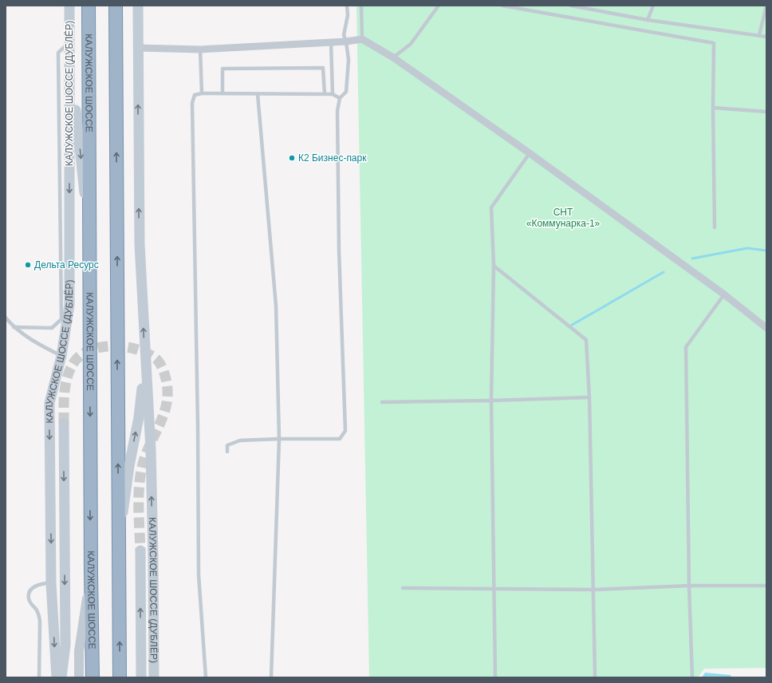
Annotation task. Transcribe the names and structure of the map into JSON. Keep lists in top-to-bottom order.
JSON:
{
  "streets": {
    "highway": ["КАЛУЖСКОЕ ШОССЕ"],
    "main road": ["КАЛУЖСКОЕ ШОССЕ (ДУБЛЁР)"]
  },
  "parks": ["СНТ «Коммунарка-1»"],
  "places": ["К2 Бизнес-парк", "Дельта Ресурс"]
}
